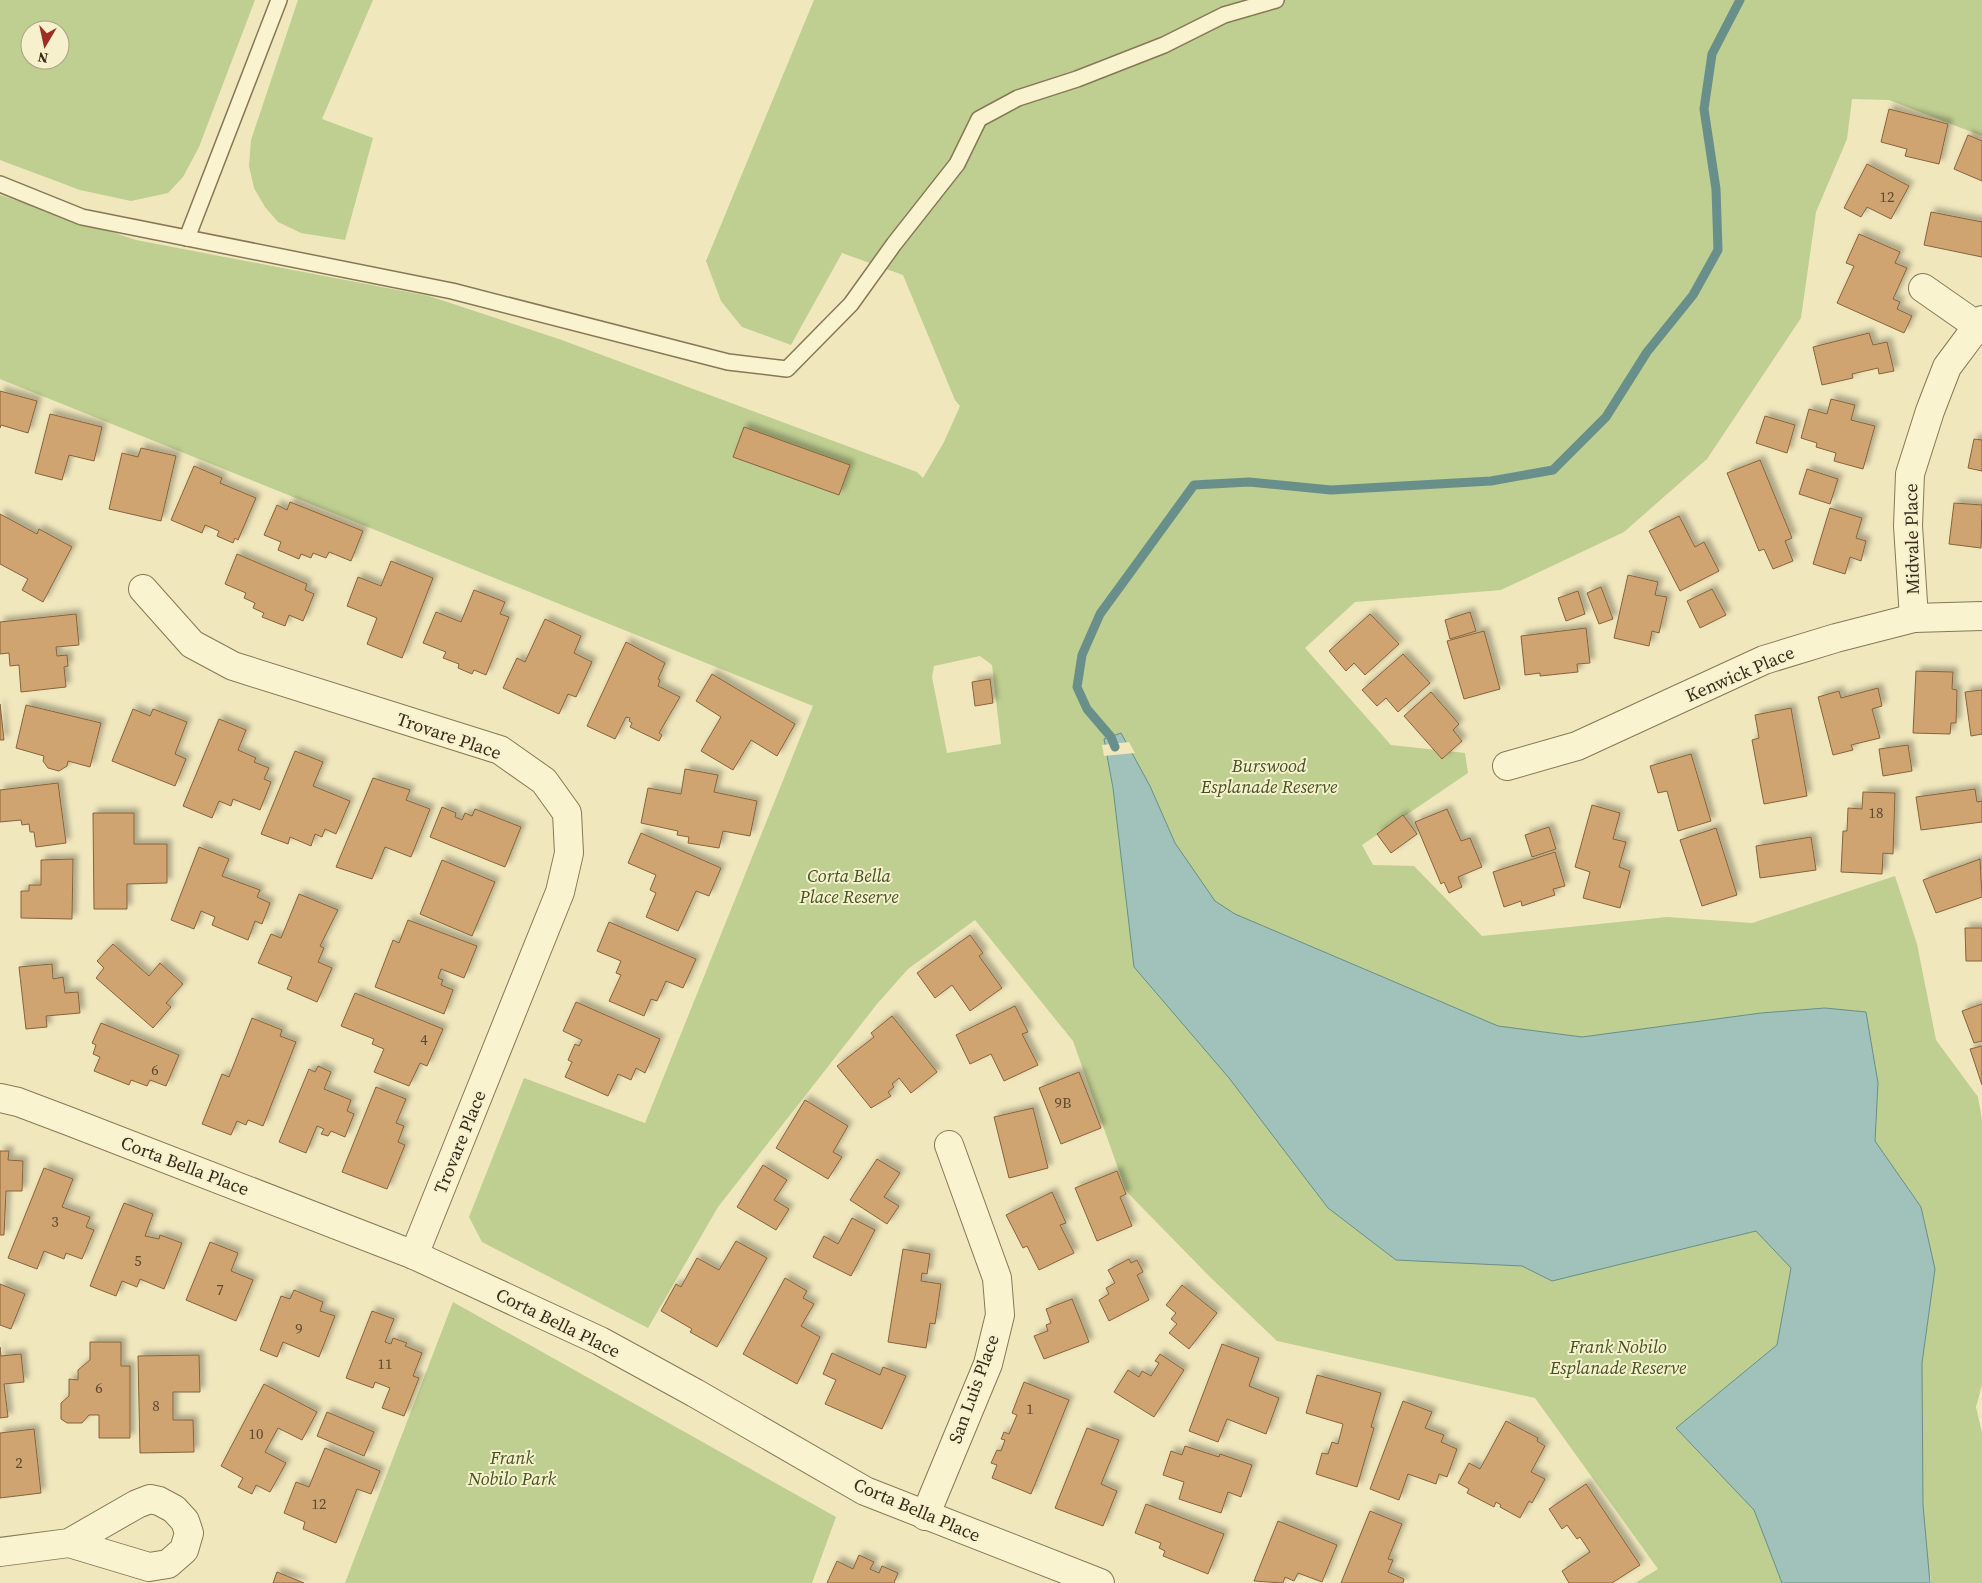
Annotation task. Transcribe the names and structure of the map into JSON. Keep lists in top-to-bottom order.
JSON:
{
  "streets": {
    "street": [
      "Midvale Place",
      "Kenwick Place",
      "Trovare Place",
      "Corta Bella Place",
      "San Luis Place"
    ]
  },
  "crossings": [
    ["Midvale Place", "Kenwick Place"],
    ["Trovare Place", "Corta Bella Place"],
    ["Corta Bella Place", "San Luis Place"]
  ],
  "parks": [
    "Burswood Esplanade Reserve",
    "Corta Bella Place Reserve",
    "Frank Nobilo Esplanade Reserve",
    "Frank Nobilo Park"
  ],
  "house_numbers": [
    "12",
    "18",
    "4",
    "6",
    "9B",
    "3",
    "5",
    "7",
    "9",
    "11",
    "6",
    "8",
    "1",
    "10",
    "2",
    "12"
  ],
  "north": "bottom"
}
